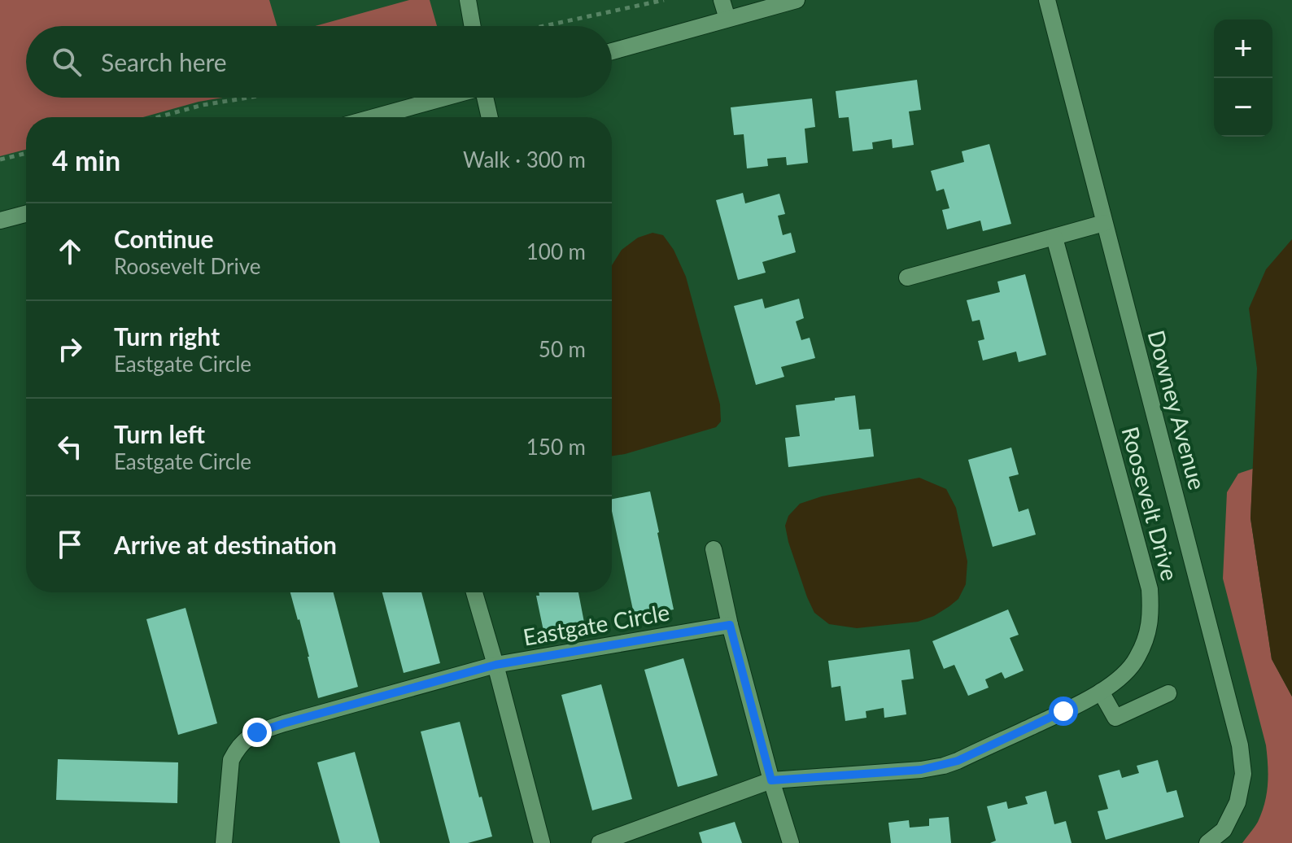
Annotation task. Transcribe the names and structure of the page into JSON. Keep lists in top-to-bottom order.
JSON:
{
  "streets": {
    "street": ["Downey Avenue", "Roosevelt Drive", "Eastgate Circle"]
  },
  "page": {
    "map_buttons": ["+", "−"],
    "search": "Search here",
    "heading": ["4 min", "Walk · 300 m"],
    "list": [
      ["Continue", "Roosevelt Drive", "100 m"],
      ["Turn right", "Eastgate Circle", "50 m"],
      ["Turn left", "Eastgate Circle", "150 m"],
      "Arrive at destination"
    ]
  }
}
